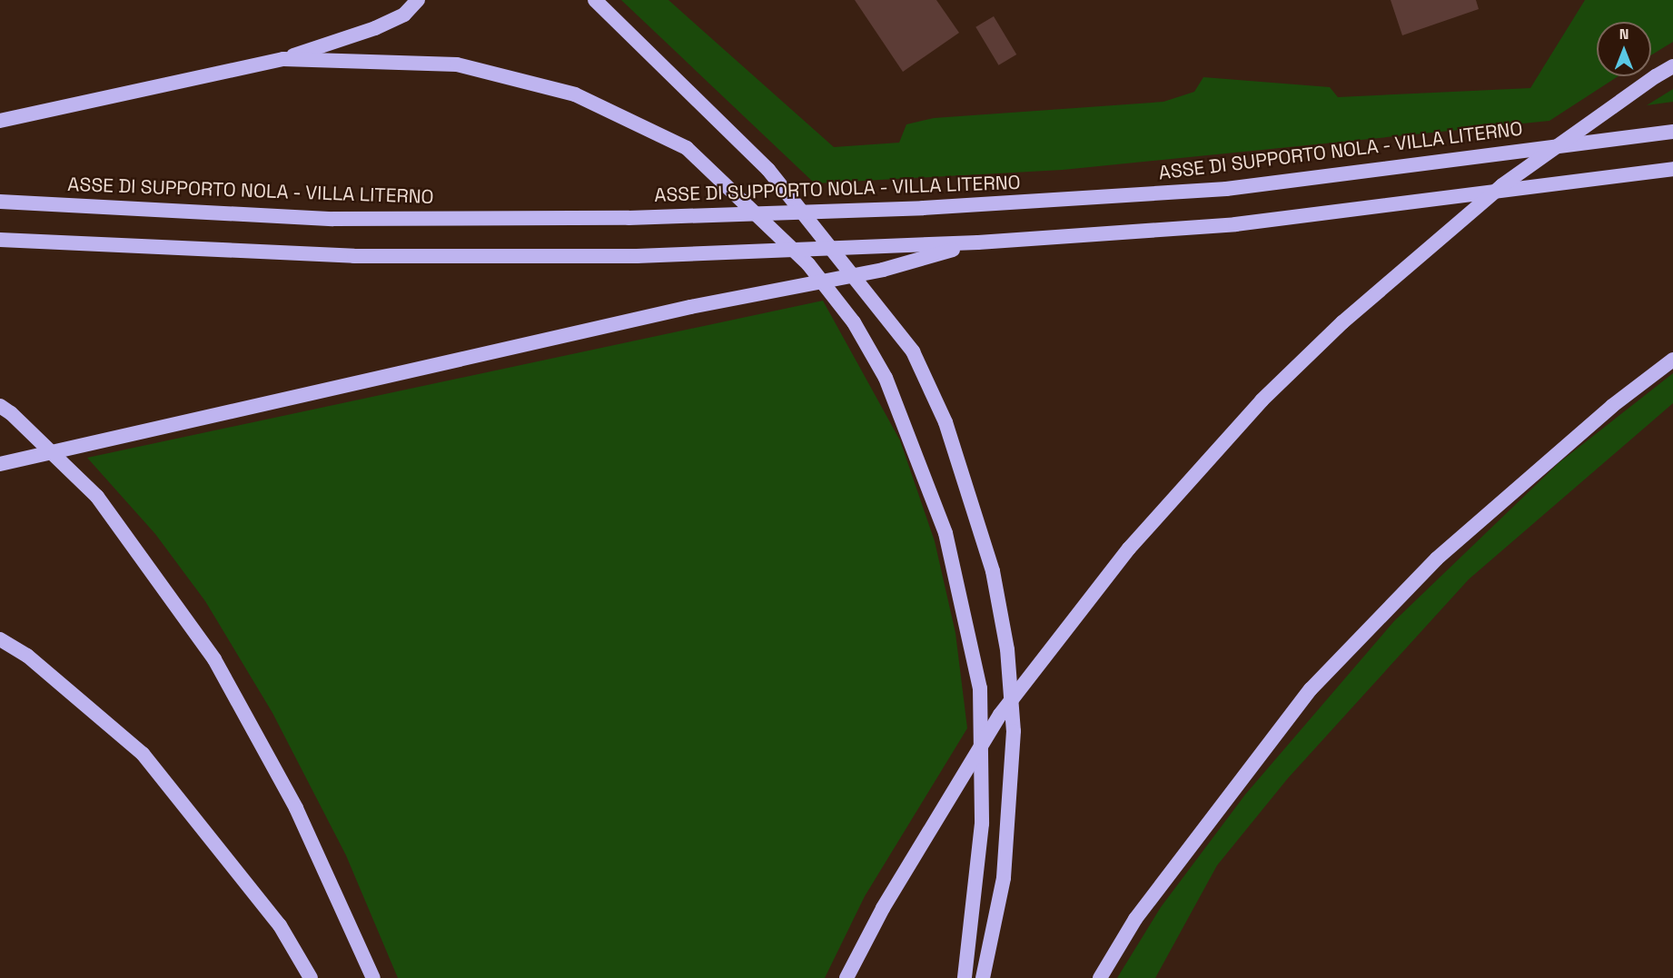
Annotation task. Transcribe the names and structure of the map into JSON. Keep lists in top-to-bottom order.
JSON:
{
  "streets": {
    "highway": ["ASSE DI SUPPORTO NOLA - VILLA LITERNO"]
  },
  "north": "top"
}
